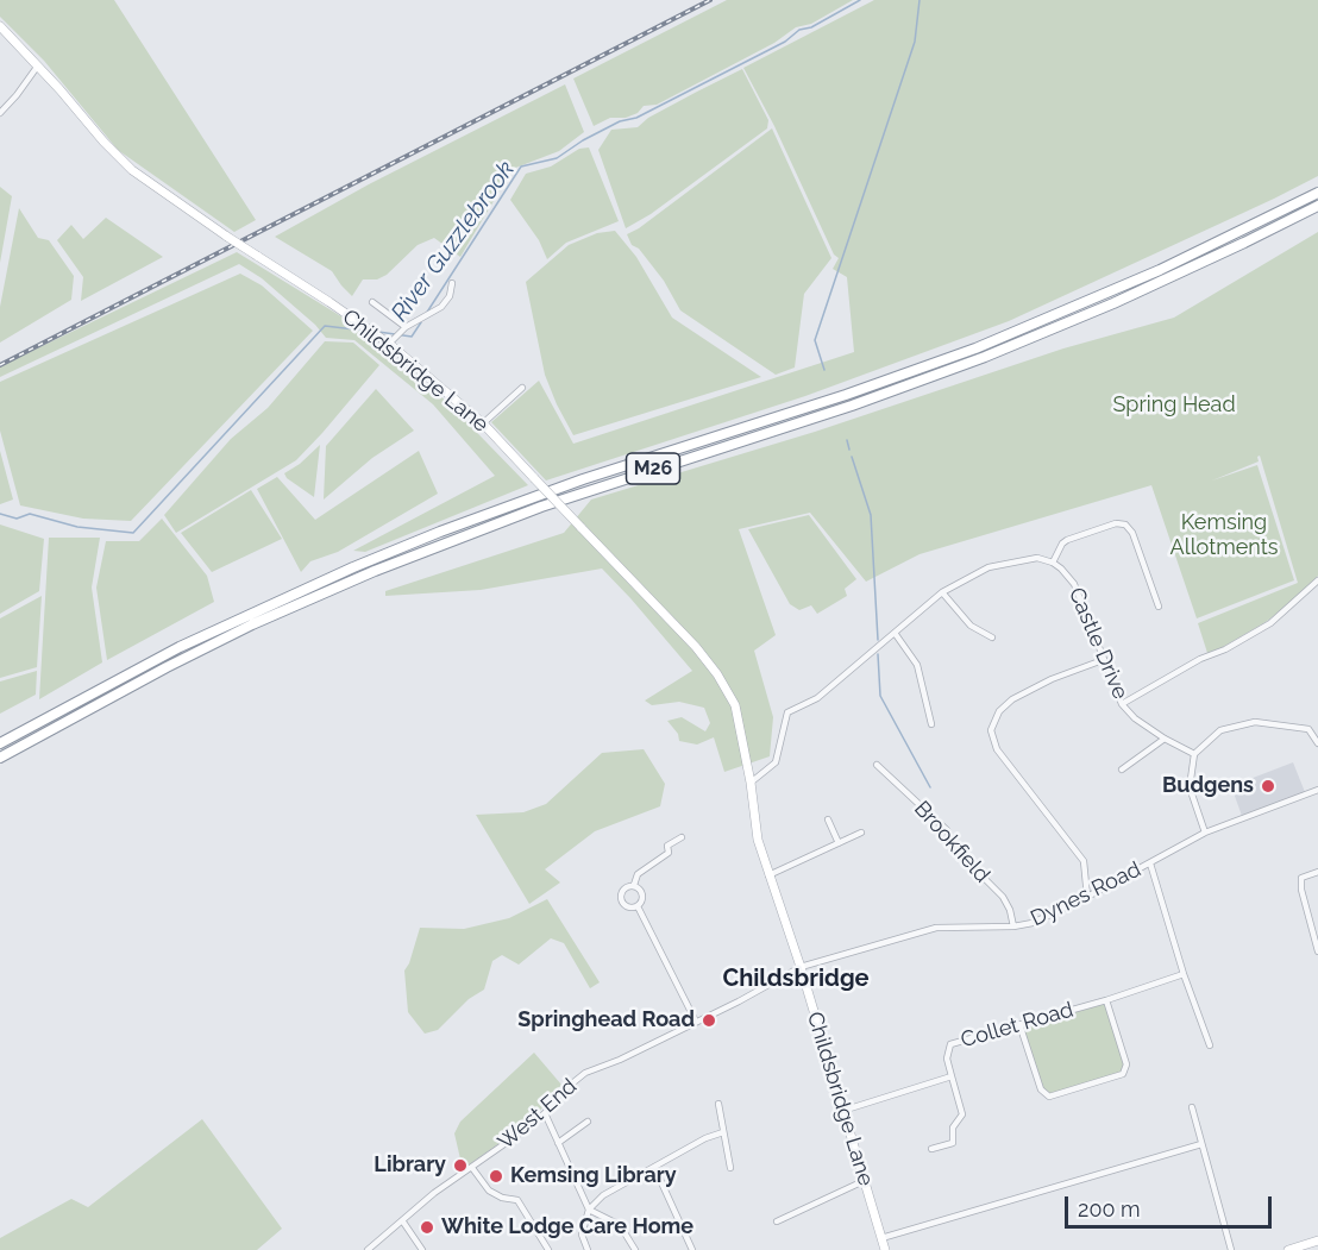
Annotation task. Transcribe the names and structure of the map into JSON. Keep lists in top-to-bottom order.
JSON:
{
  "streets": {
    "highway": ["M26"],
    "street": [
      "Childsbridge Lane",
      "Castle Drive",
      "Brookfield",
      "Dynes Road",
      "Collet Road",
      "West End"
    ]
  },
  "crossings": [
    ["Childsbridge Lane", "Dynes Road"],
    ["Childsbridge Lane", "Collet Road"],
    ["Childsbridge Lane", "West End"],
    ["Brookfield", "Dynes Road"],
    ["Dynes Road", "West End"]
  ],
  "districts": ["Childsbridge"],
  "water": ["River Guzzlebrook"],
  "parks": ["Spring Head", "Kemsing Allotments"],
  "places": [
    "Budgens",
    "Springhead Road",
    "Library",
    "Kemsing Library",
    "White Lodge Care Home"
  ],
  "scale_bar": "200 m"
}
